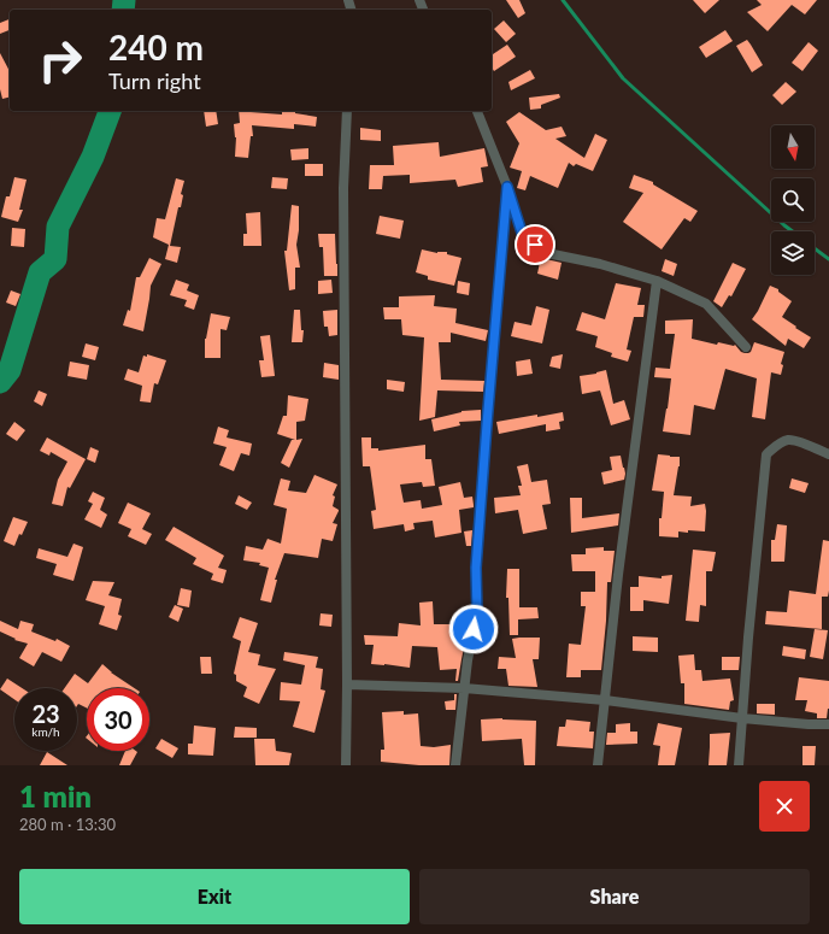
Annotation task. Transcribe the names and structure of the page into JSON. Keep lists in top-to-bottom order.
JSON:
{
  "north": "bottom",
  "page": {
    "turn": ["240 m", "Turn right"],
    "speed": "23 km/h",
    "limit": "30",
    "heading": ["1 min", "280 m · 13:30"],
    "buttons": ["Exit", "Share"]
  }
}
